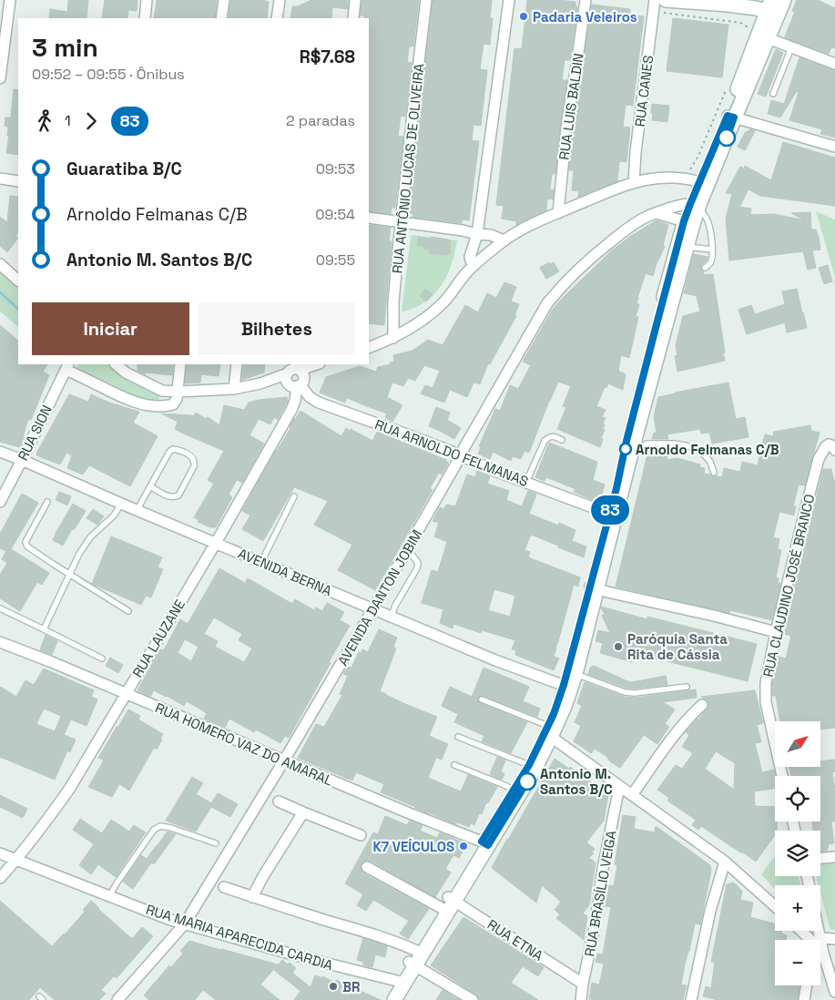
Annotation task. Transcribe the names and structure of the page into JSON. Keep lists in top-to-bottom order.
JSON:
{
  "streets": {
    "street": [
      "RUA CANES",
      "RUA LUIS BALDIN",
      "RUA ANTÔNIO LUCAS DE OLIVEIRA",
      "RUA SION",
      "RUA ARNOLDO FELMANAS",
      "AVENIDA BERNA",
      "RUA CLAUDINO JOSÉ BRANCO",
      "AVENIDA DANTON JOBIM",
      "RUA LAUZANE",
      "RUA HOMERO VAZ DO AMARAL",
      "RUA BRASÍLIO VEIGA",
      "RUA MARIA APARECIDA CARDIA",
      "RUA ETNA"
    ]
  },
  "crossings": [
    ["RUA SION", "AVENIDA BERNA"],
    ["RUA ARNOLDO FELMANAS", "AVENIDA DANTON JOBIM"],
    ["RUA ARNOLDO FELMANAS", "RUA LAUZANE"],
    ["AVENIDA BERNA", "AVENIDA DANTON JOBIM"],
    ["AVENIDA BERNA", "RUA LAUZANE"],
    ["AVENIDA DANTON JOBIM", "RUA HOMERO VAZ DO AMARAL"],
    ["AVENIDA DANTON JOBIM", "RUA MARIA APARECIDA CARDIA"],
    ["RUA LAUZANE", "RUA HOMERO VAZ DO AMARAL"],
    ["RUA LAUZANE", "RUA MARIA APARECIDA CARDIA"],
    ["RUA BRASÍLIO VEIGA", "RUA ETNA"]
  ],
  "places": [
    "Padaria Veleiros",
    "Arnoldo Felmanas C/B",
    "Paróquia Santa Rita de Cássia",
    "Antonio M. Santos B/C",
    "K7 VEÍCULOS",
    "BR"
  ],
  "lines": ["bus line 83"],
  "north": "top right",
  "page": {
    "on_map": "83",
    "heading": ["3 min", "09:52 – 09:55 · Ônibus", "R$7.68"],
    "legs": ["1", "83", "2 paradas"],
    "list": [
      {
        "name": "Guaratiba B/C",
        "value": "09:53"
      },
      {
        "name": "Arnoldo Felmanas C/B",
        "value": "09:54"
      },
      {
        "name": "Antonio M. Santos B/C",
        "value": "09:55"
      }
    ],
    "buttons": ["Iniciar", "Bilhetes"],
    "map_buttons": ["+", "−"]
  }
}
